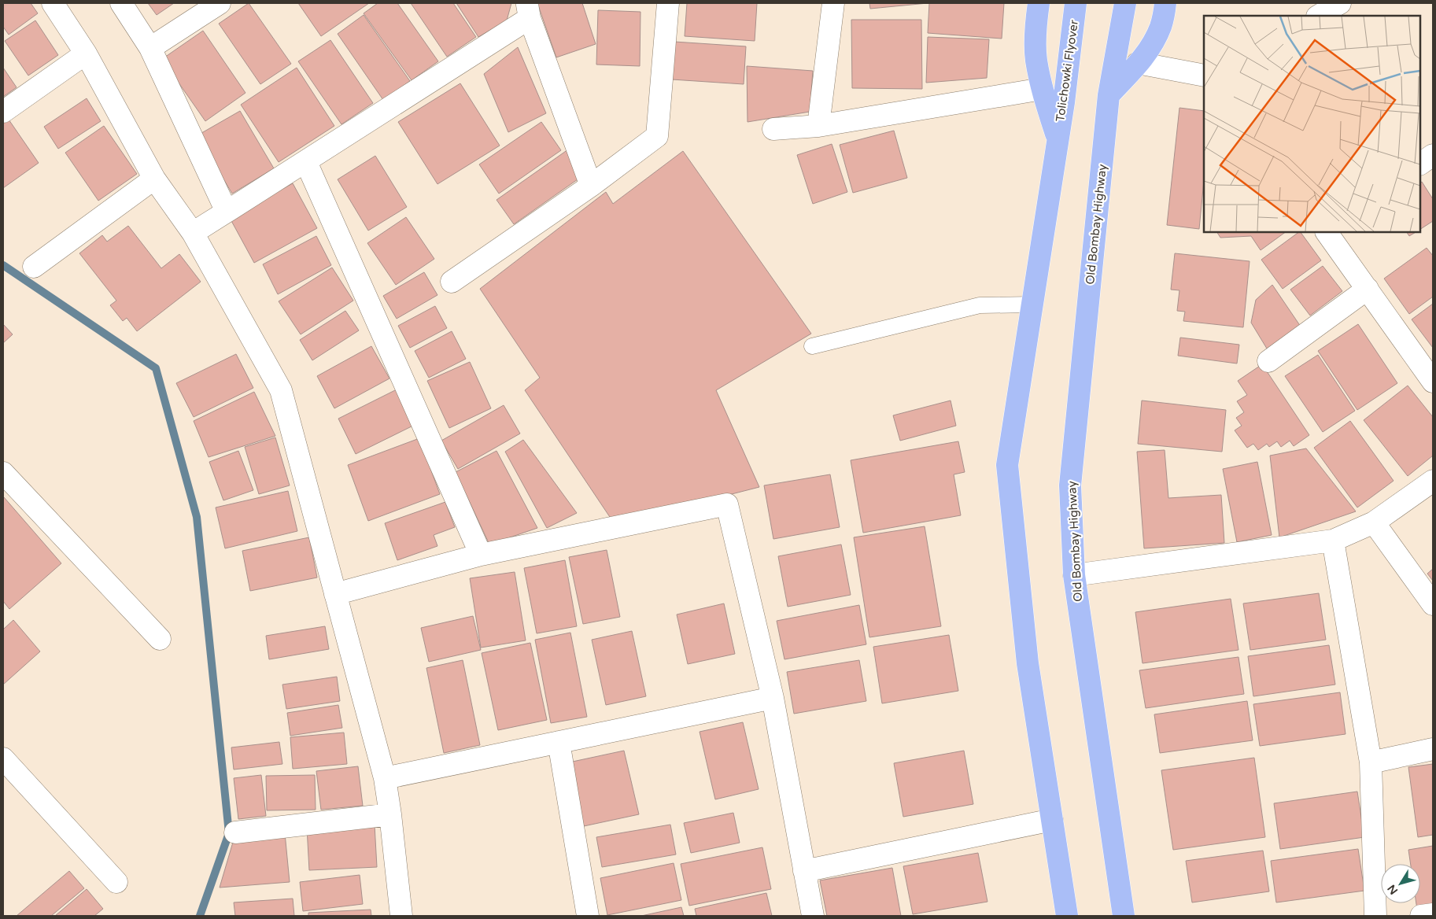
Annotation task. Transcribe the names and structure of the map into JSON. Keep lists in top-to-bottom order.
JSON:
{
  "streets": {
    "main road": ["Tolichowki Flyover", "Old Bombay Highway"]
  },
  "north": "bottom left"
}
